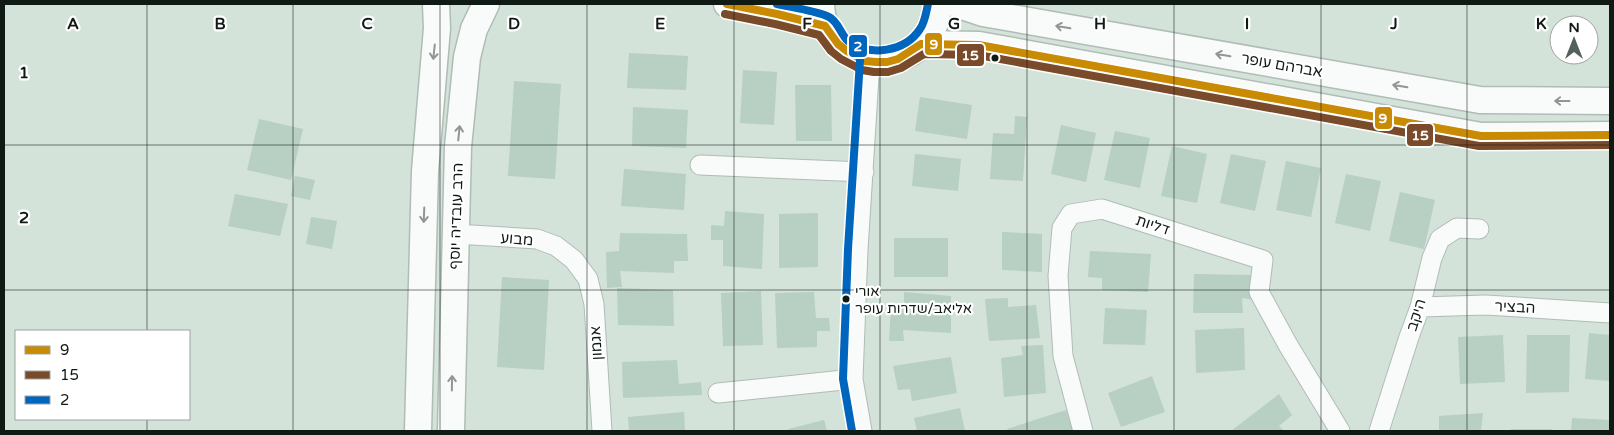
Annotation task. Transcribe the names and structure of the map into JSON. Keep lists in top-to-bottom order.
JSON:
{
  "streets": {
    "street": [
      "אברהם עופר",
      "הרב עובדיה יוסף",
      "דליות",
      "מבוע",
      "הבציר",
      "היקב",
      "אגמון"
    ]
  },
  "crossings": [
    ["הרב עובדיה יוסף", "מבוע"],
    ["מבוע", "אגמון"],
    ["הבציר", "היקב"]
  ],
  "places": ["אורי אליאב/שדרות עופר"],
  "lines": ["transit line 9", "transit line 2", "transit line 15"],
  "legend": ["9", "15", "2"],
  "north": "top",
  "grid": {
    "columns": [
      "A",
      "B",
      "C",
      "D",
      "E",
      "F",
      "G",
      "H",
      "I",
      "J",
      "K"
    ],
    "rows": ["1", "2"]
  }
}
